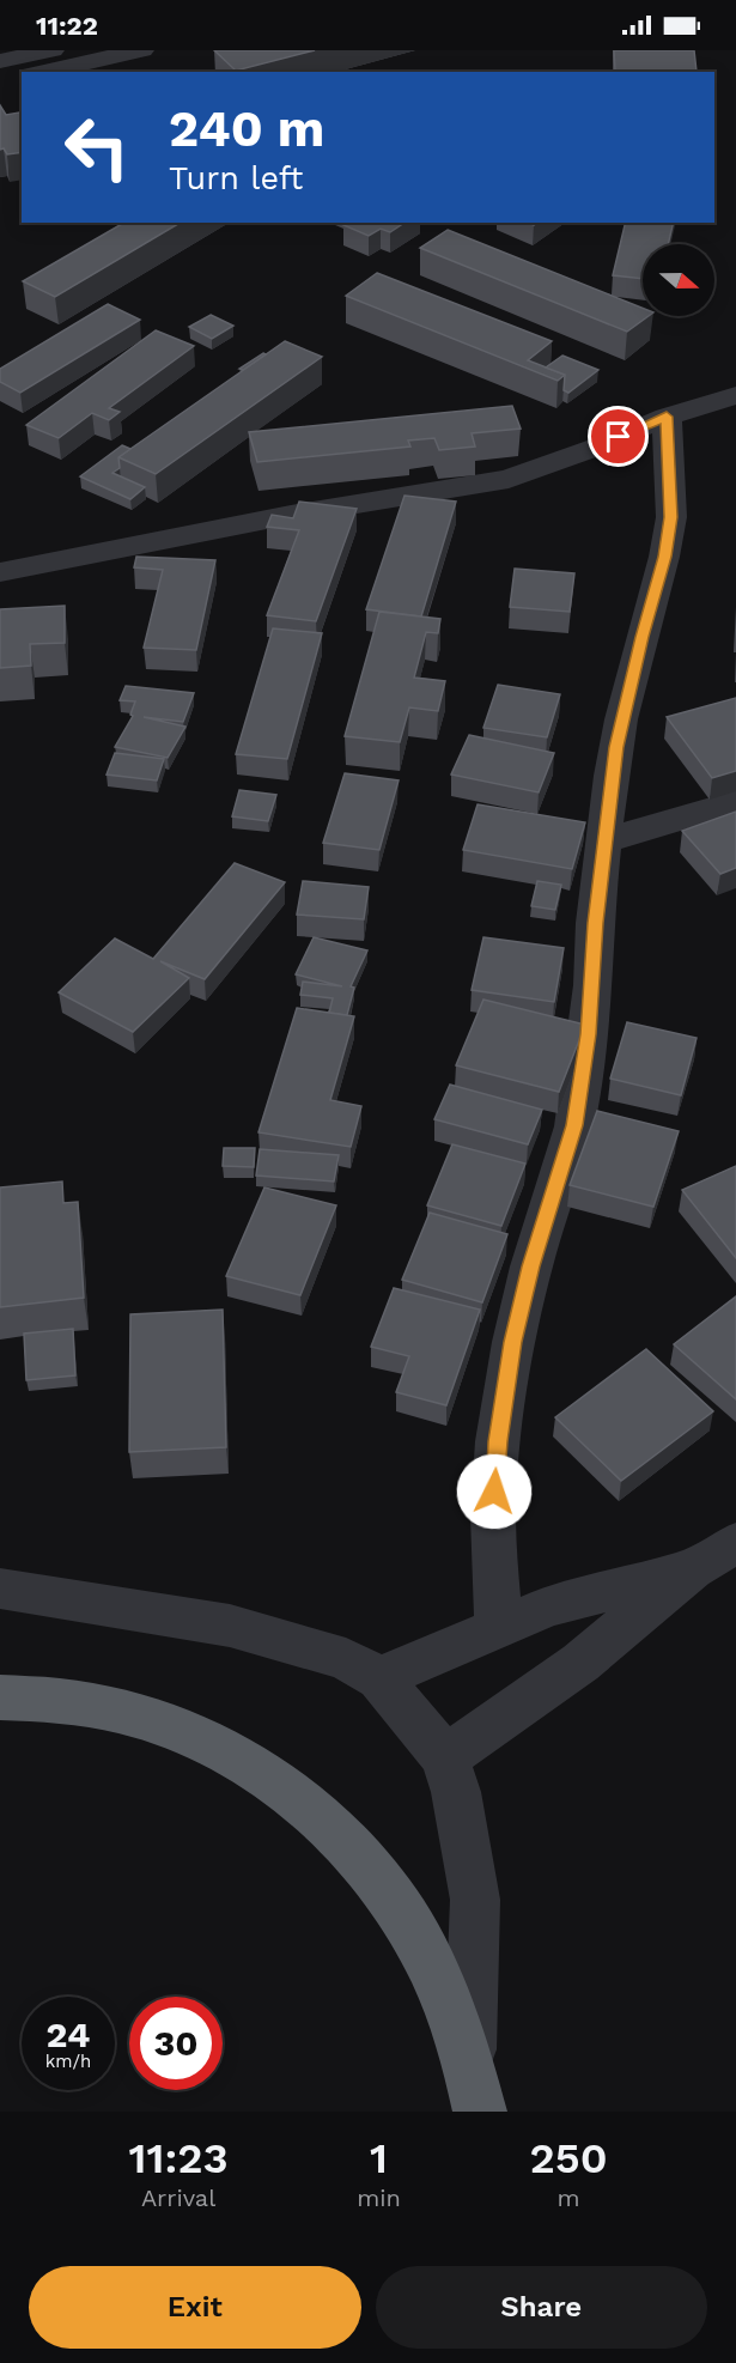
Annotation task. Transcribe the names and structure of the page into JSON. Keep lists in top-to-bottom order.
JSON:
{
  "north": "right",
  "page": {
    "status": "11:22",
    "turn": ["240 m", "Turn left"],
    "speed": "24 km/h",
    "limit": "30",
    "eta": [
      "11:23",
      "Arrival",
      "1",
      "min",
      "250",
      "m"
    ],
    "buttons": ["Exit", "Share"]
  }
}
